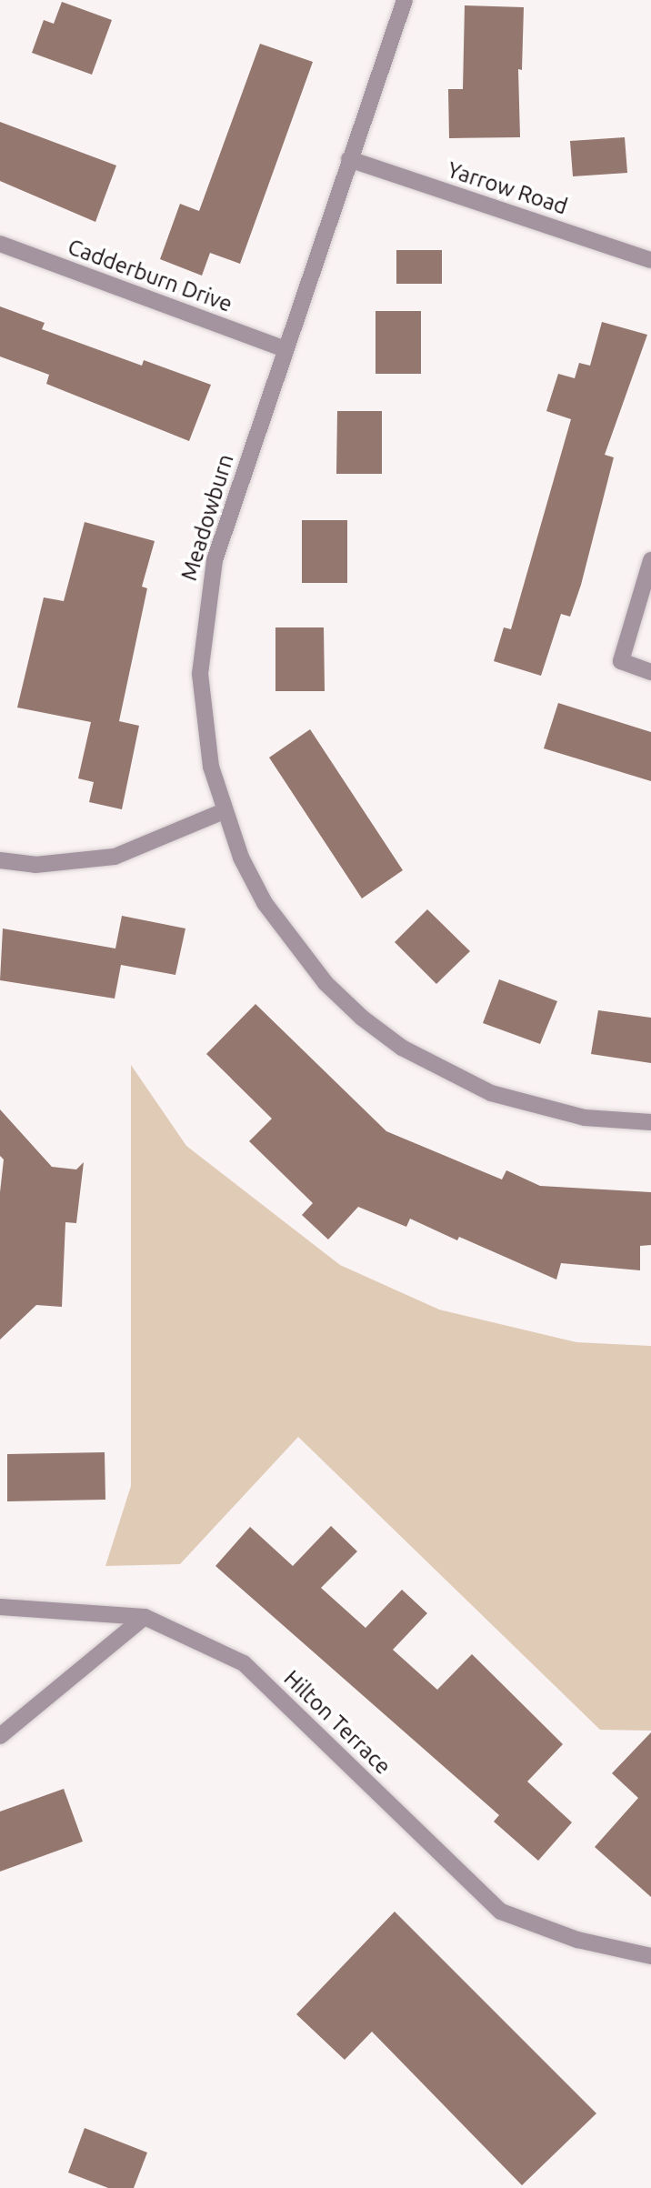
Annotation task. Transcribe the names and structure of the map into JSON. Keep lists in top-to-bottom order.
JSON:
{
  "streets": {
    "street": [
      "Yarrow Road",
      "Cadderburn Drive",
      "Meadowburn",
      "Hilton Terrace"
    ]
  },
  "crossings": [
    ["Yarrow Road", "Meadowburn"],
    ["Cadderburn Drive", "Meadowburn"]
  ]
}
